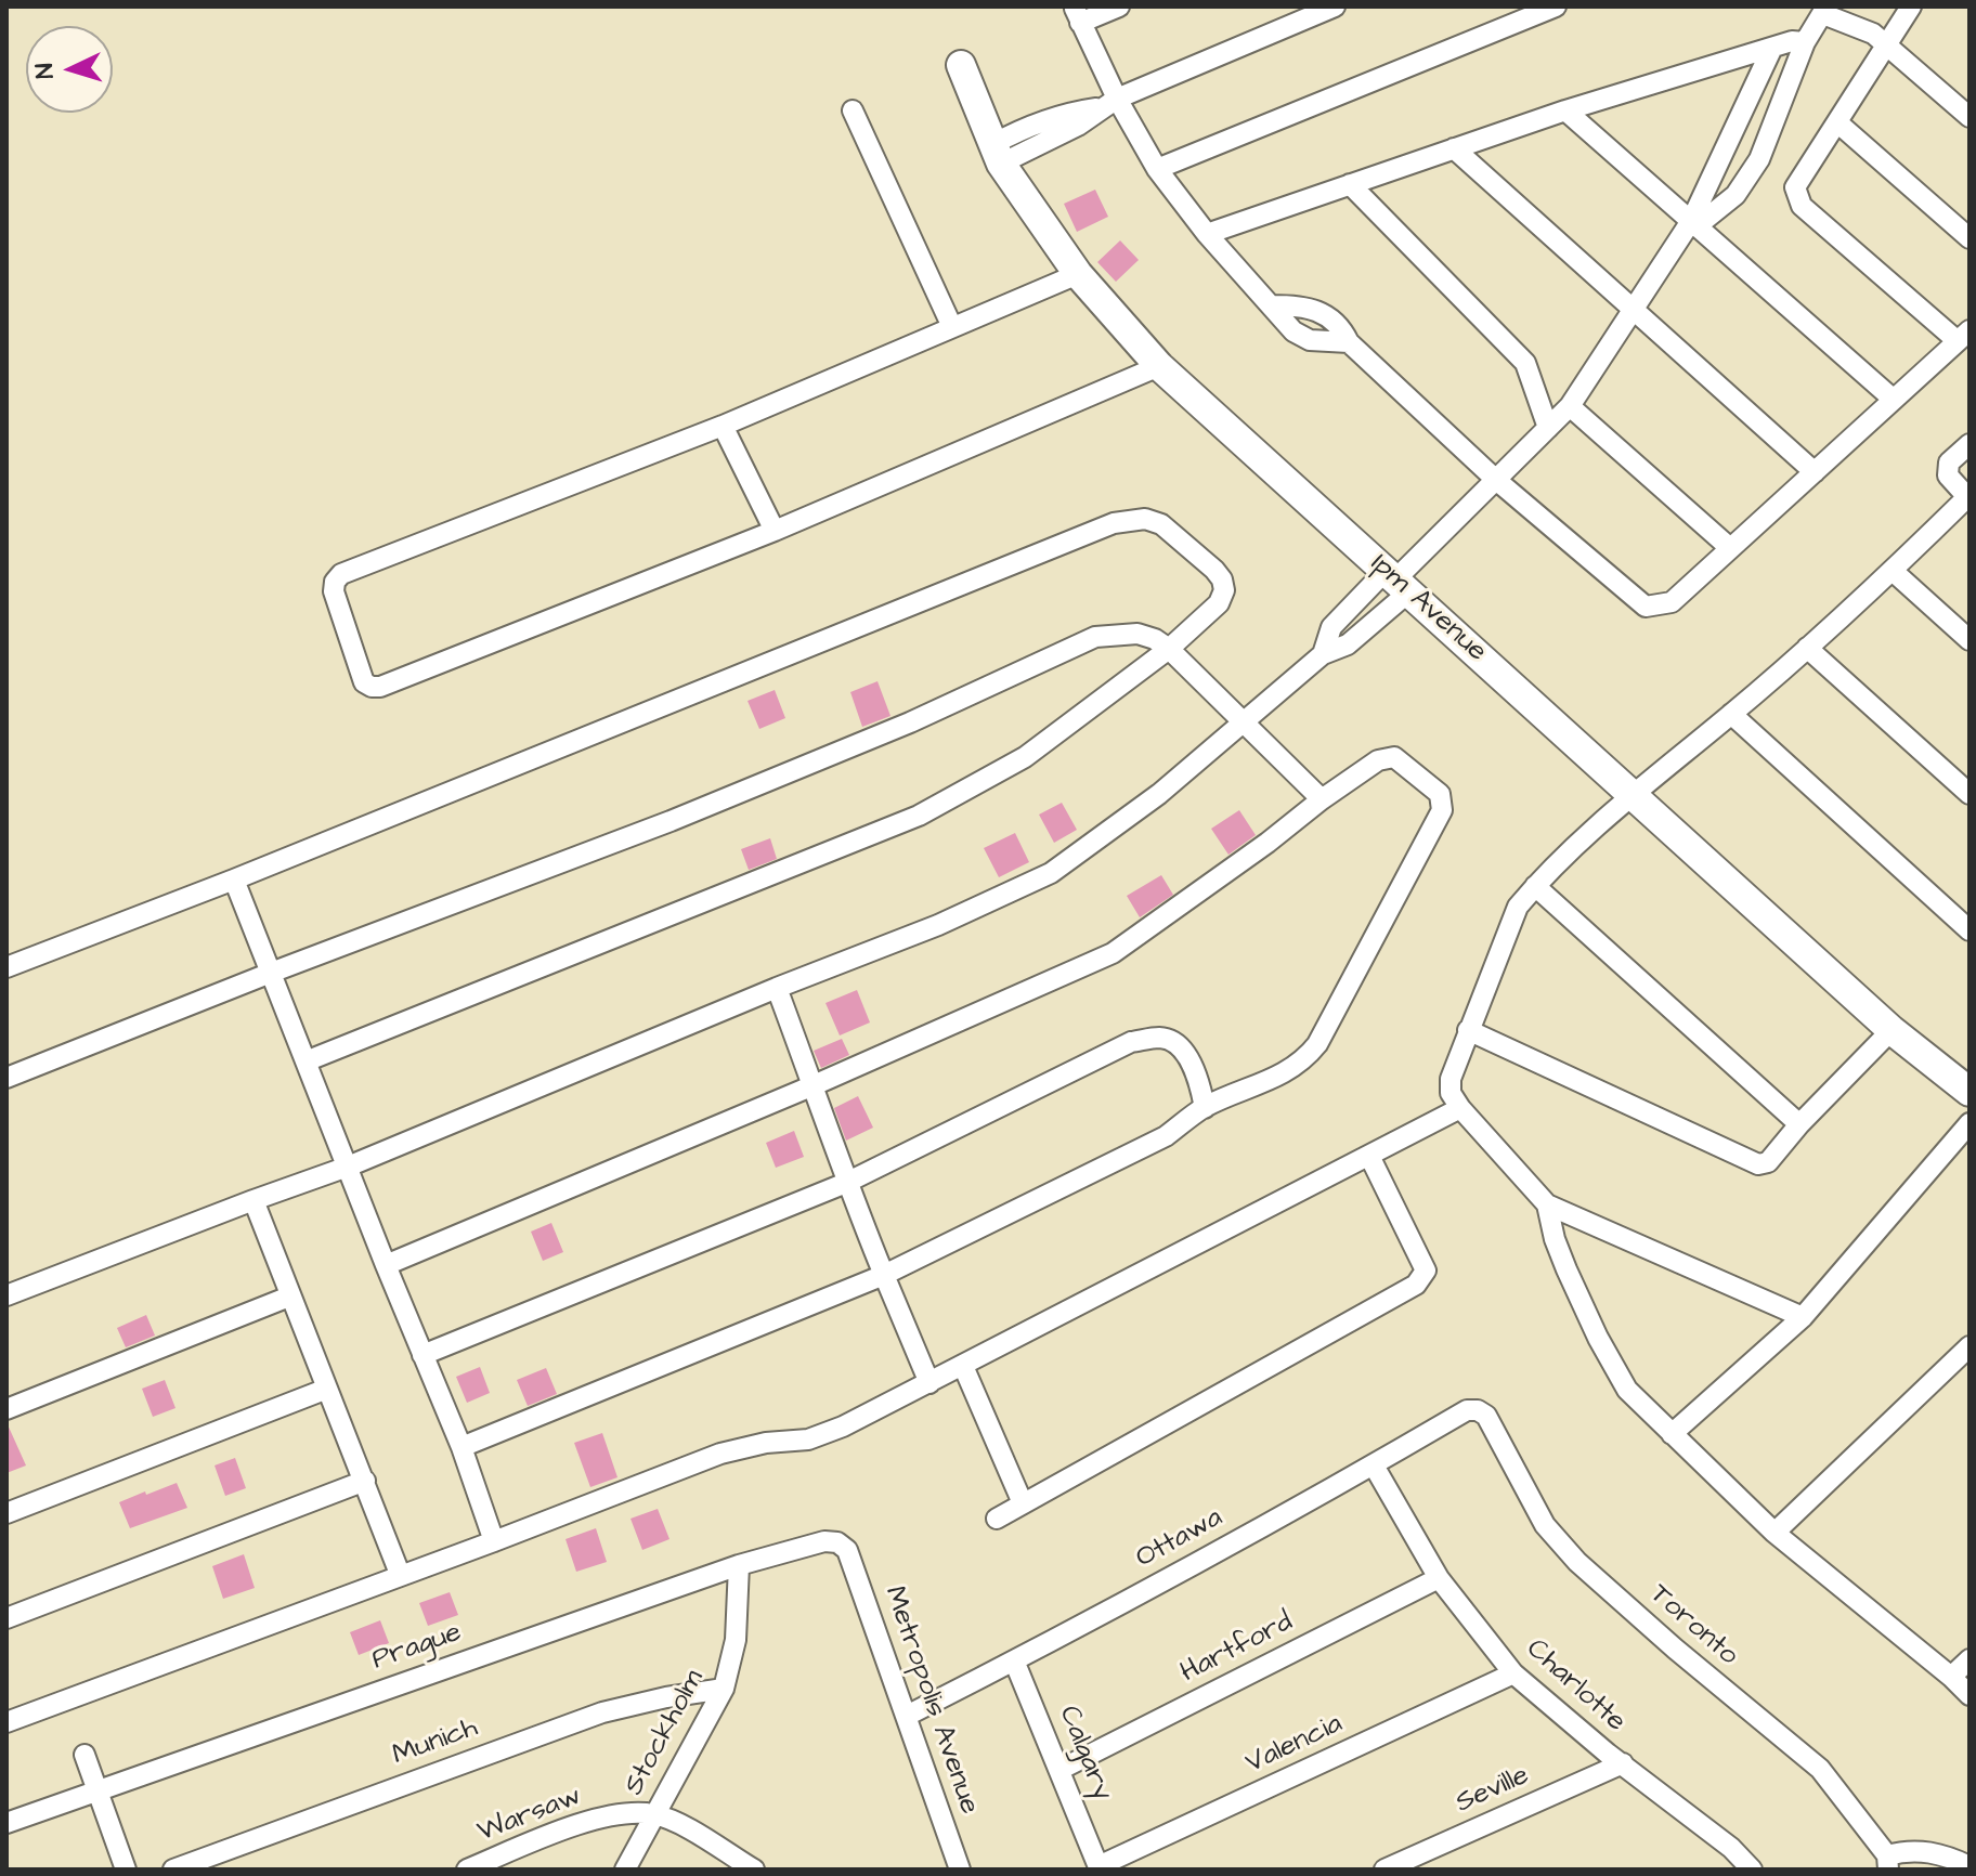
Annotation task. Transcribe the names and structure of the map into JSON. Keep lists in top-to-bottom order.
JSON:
{
  "streets": {
    "street": [
      "Ipm Avenue",
      "Ottawa",
      "Toronto",
      "Prague",
      "Hartford",
      "Charlotte",
      "Metropolis Avenue",
      "Stockholm",
      "Munich",
      "Valencia",
      "Calgary",
      "Seville",
      "Warsaw"
    ]
  },
  "crossings": [
    ["Ottawa", "Toronto"],
    ["Ottawa", "Charlotte"],
    ["Ottawa", "Metropolis Avenue"],
    ["Ottawa", "Calgary"],
    ["Prague", "Metropolis Avenue"],
    ["Prague", "Stockholm"],
    ["Hartford", "Charlotte"],
    ["Hartford", "Calgary"],
    ["Charlotte", "Valencia"],
    ["Charlotte", "Seville"],
    ["Stockholm", "Munich"],
    ["Stockholm", "Warsaw"],
    ["Valencia", "Calgary"]
  ],
  "north": "left"
}
